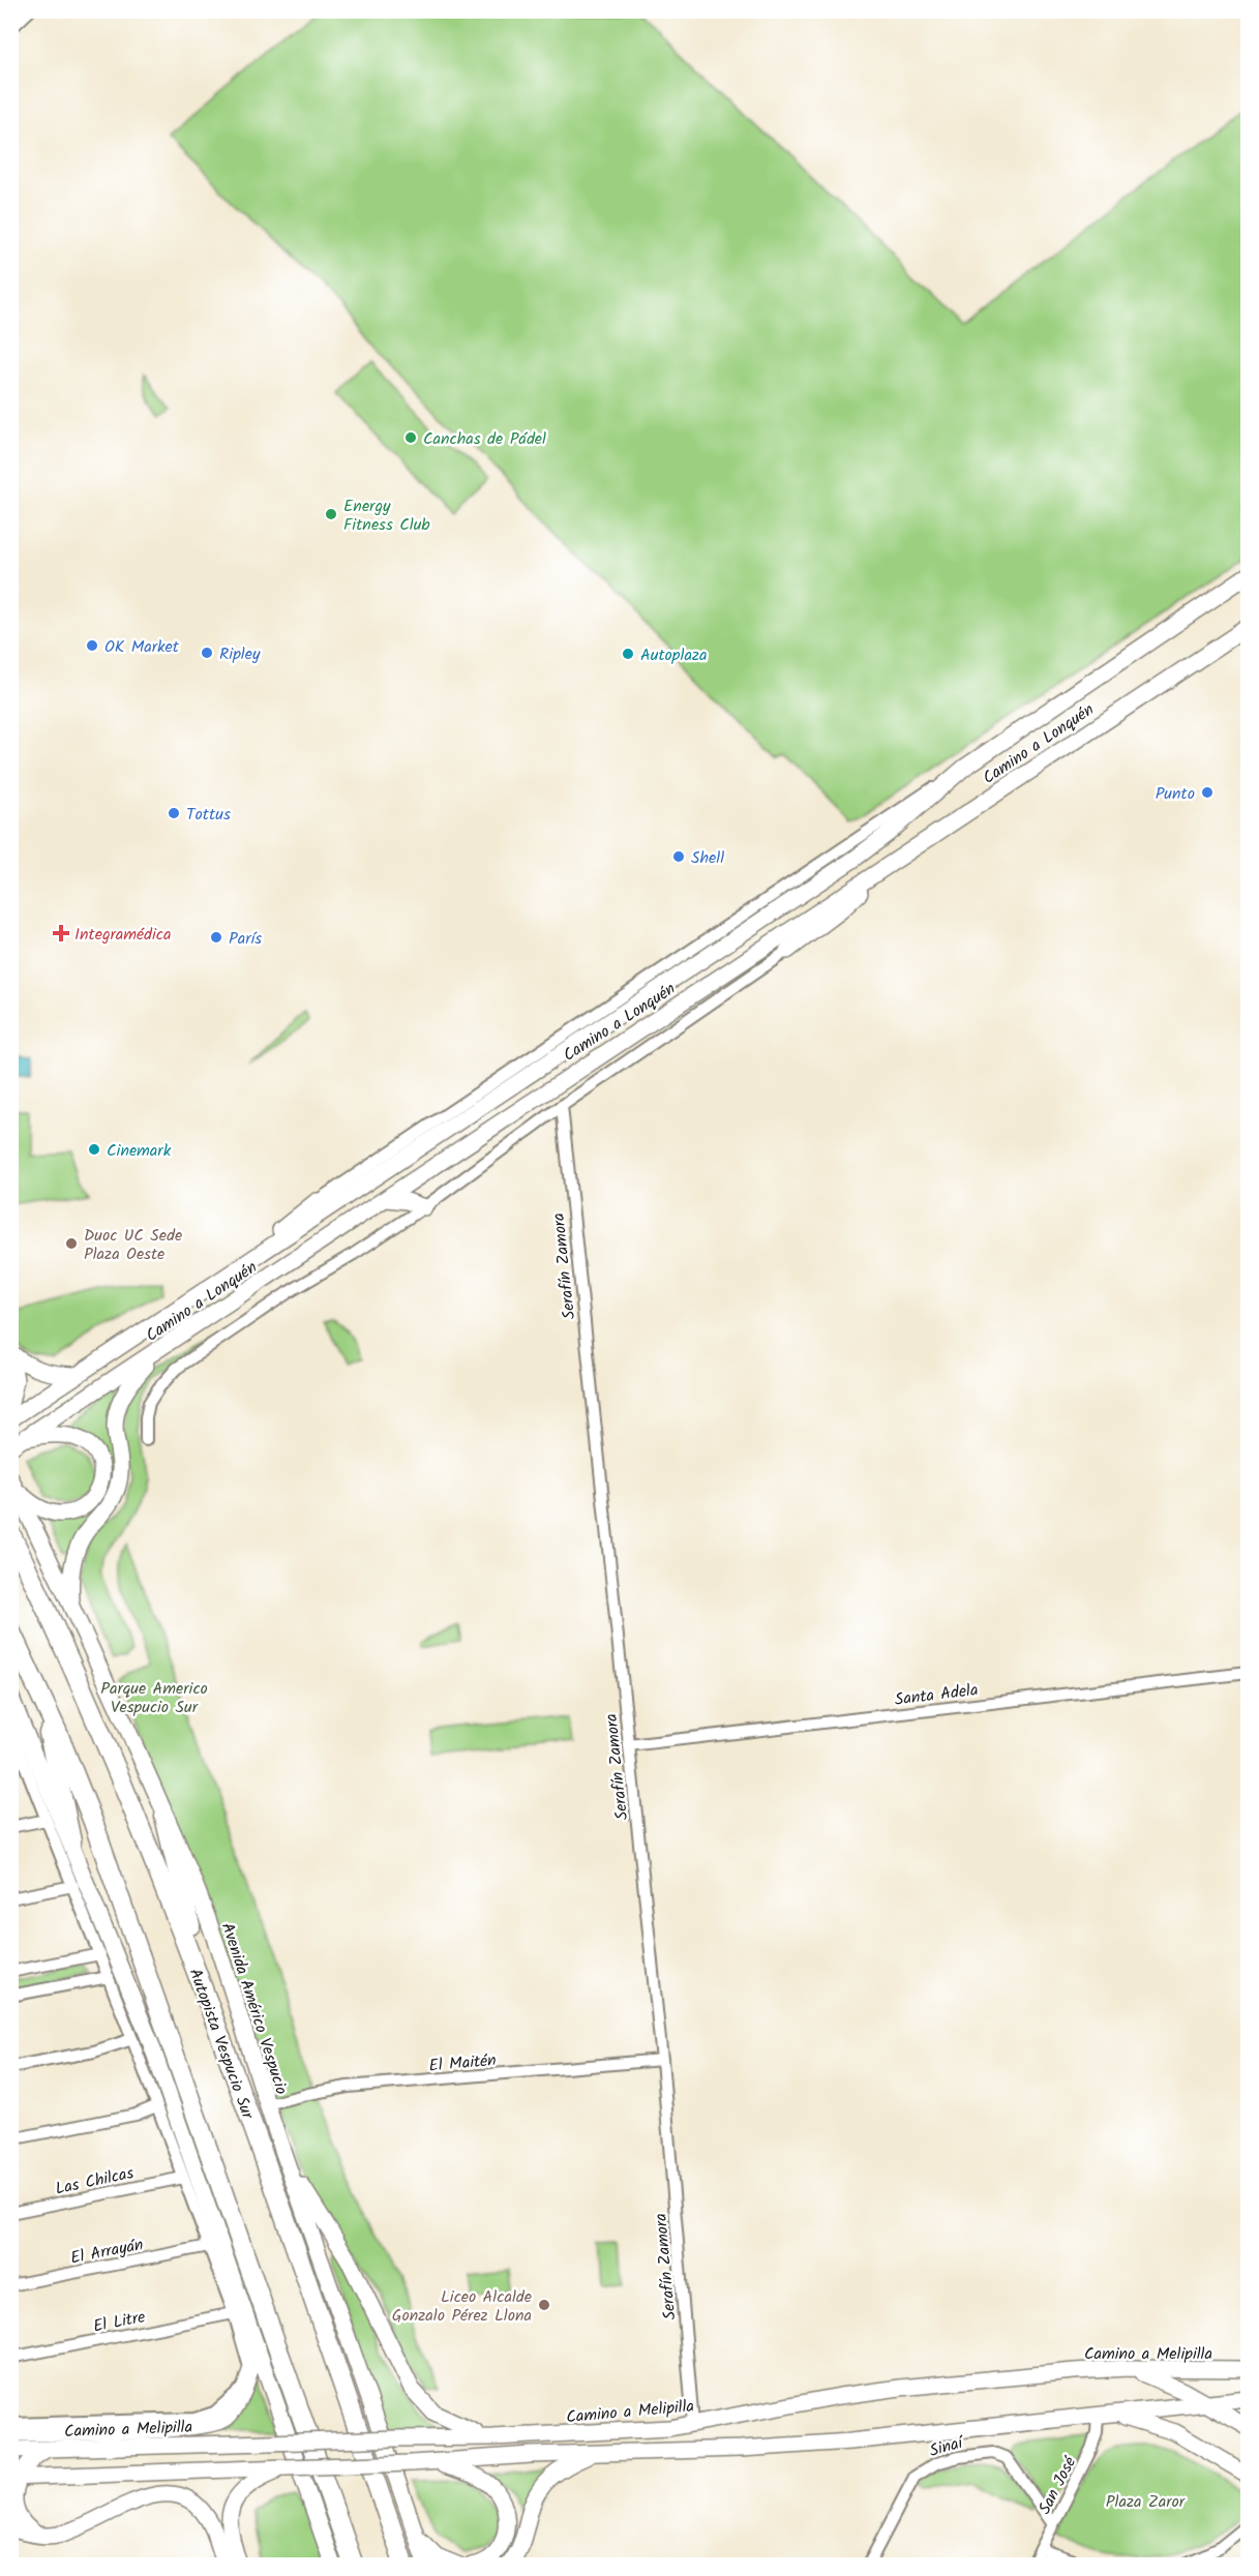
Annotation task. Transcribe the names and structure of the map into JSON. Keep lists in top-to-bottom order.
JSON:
{
  "streets": {
    "highway": ["Autopista Vespucio Sur"],
    "main road": ["Camino a Lonquén", "Avenida Américo Vespucio", "Camino a Melipilla"],
    "street": [
      "Serafín Zamora",
      "Santa Adela",
      "El Maitén",
      "Las Chilcas",
      "El Arrayán",
      "El Litre",
      "Sinaí",
      "San José"
    ]
  },
  "crossings": [
    ["Serafín Zamora", "Santa Adela"],
    ["Serafín Zamora", "El Maitén"],
    ["Serafín Zamora", "Camino a Melipilla"],
    ["Avenida Américo Vespucio", "El Maitén"],
    ["Sinaí", "San José"]
  ],
  "parks": ["Parque Americo Vespucio Sur", "Plaza Zaror"],
  "places": {
    "other": [
      "Canchas de Pádel",
      "Energy Fitness Club",
      "OK Market",
      "Ripley",
      "Autoplaza",
      "Punto",
      "Tottus",
      "Shell",
      "París",
      "Cinemark",
      "Duoc UC Sede Plaza Oeste",
      "Liceo Alcalde Gonzalo Pérez Llona"
    ],
    "health": ["Integramédica"]
  }
}
